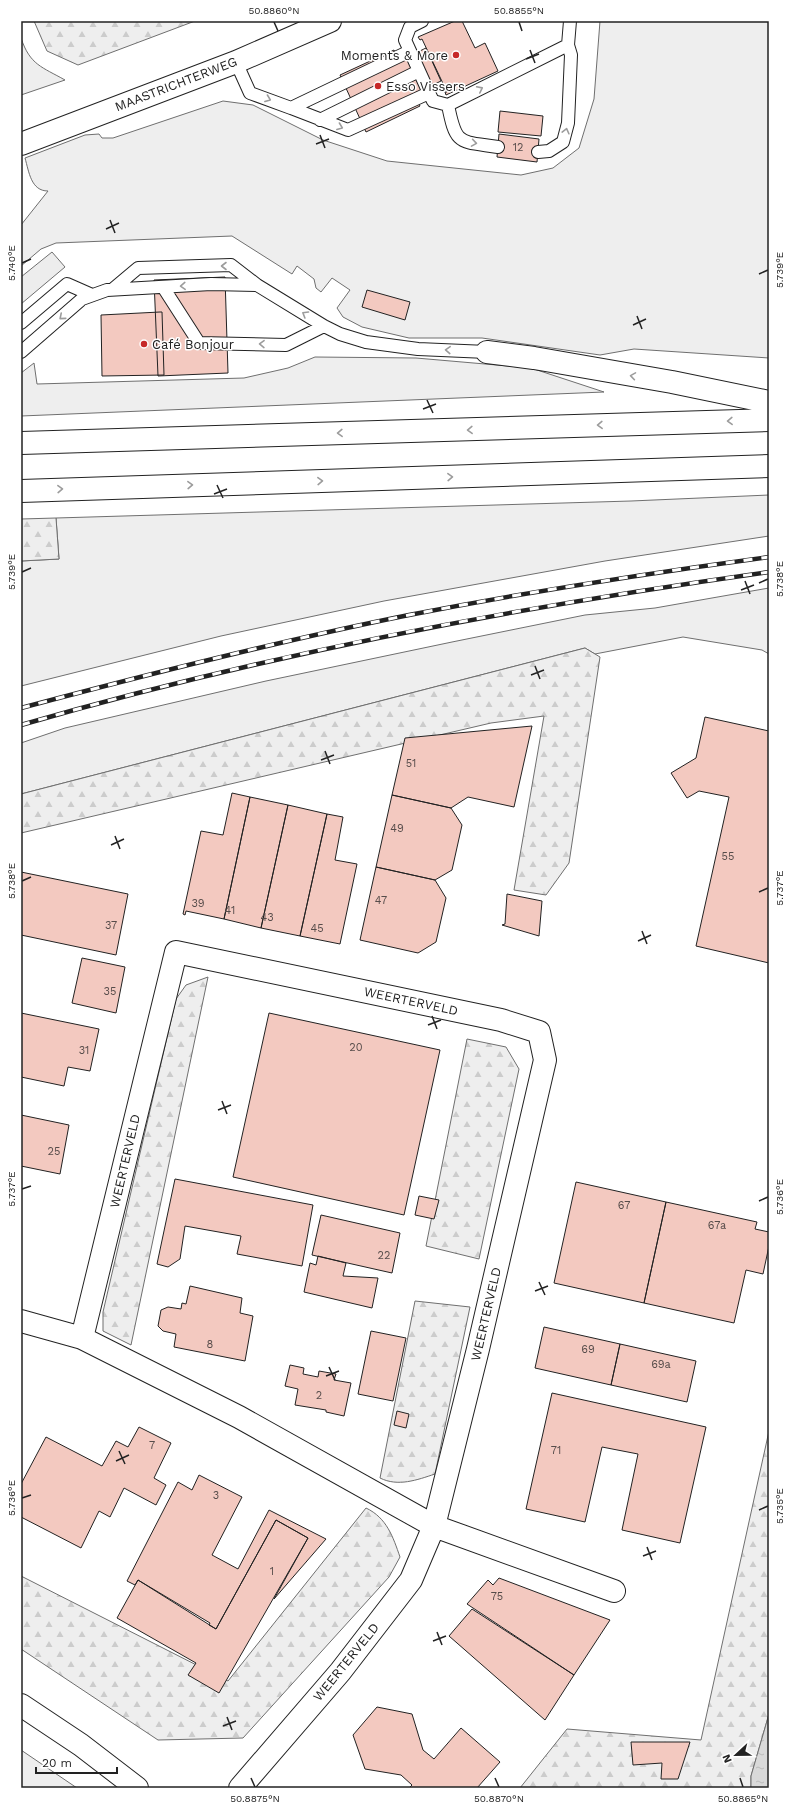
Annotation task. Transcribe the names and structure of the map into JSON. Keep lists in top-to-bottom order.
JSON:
{
  "streets": {
    "main road": ["MAASTRICHTERWEG", "WEERTERVELD"]
  },
  "places": ["Moments & More", "Esso Vissers", "Café Bonjour"],
  "house_numbers": [
    "12",
    "51",
    "49",
    "55",
    "47",
    "39",
    "41",
    "43",
    "37",
    "45",
    "35",
    "20",
    "31",
    "25",
    "67",
    "67a",
    "22",
    "8",
    "69",
    "69a",
    "2",
    "7",
    "71",
    "3",
    "1",
    "75"
  ],
  "scale_bar": "20 m",
  "north": "left",
  "coordinates": [
    "50.8860°N",
    "50.8855°N",
    "5.740°E",
    "5.739°E",
    "5.738°E",
    "5.737°E",
    "5.736°E",
    "5.735°E",
    "50.8875°N",
    "50.8870°N",
    "50.8865°N"
  ]
}
